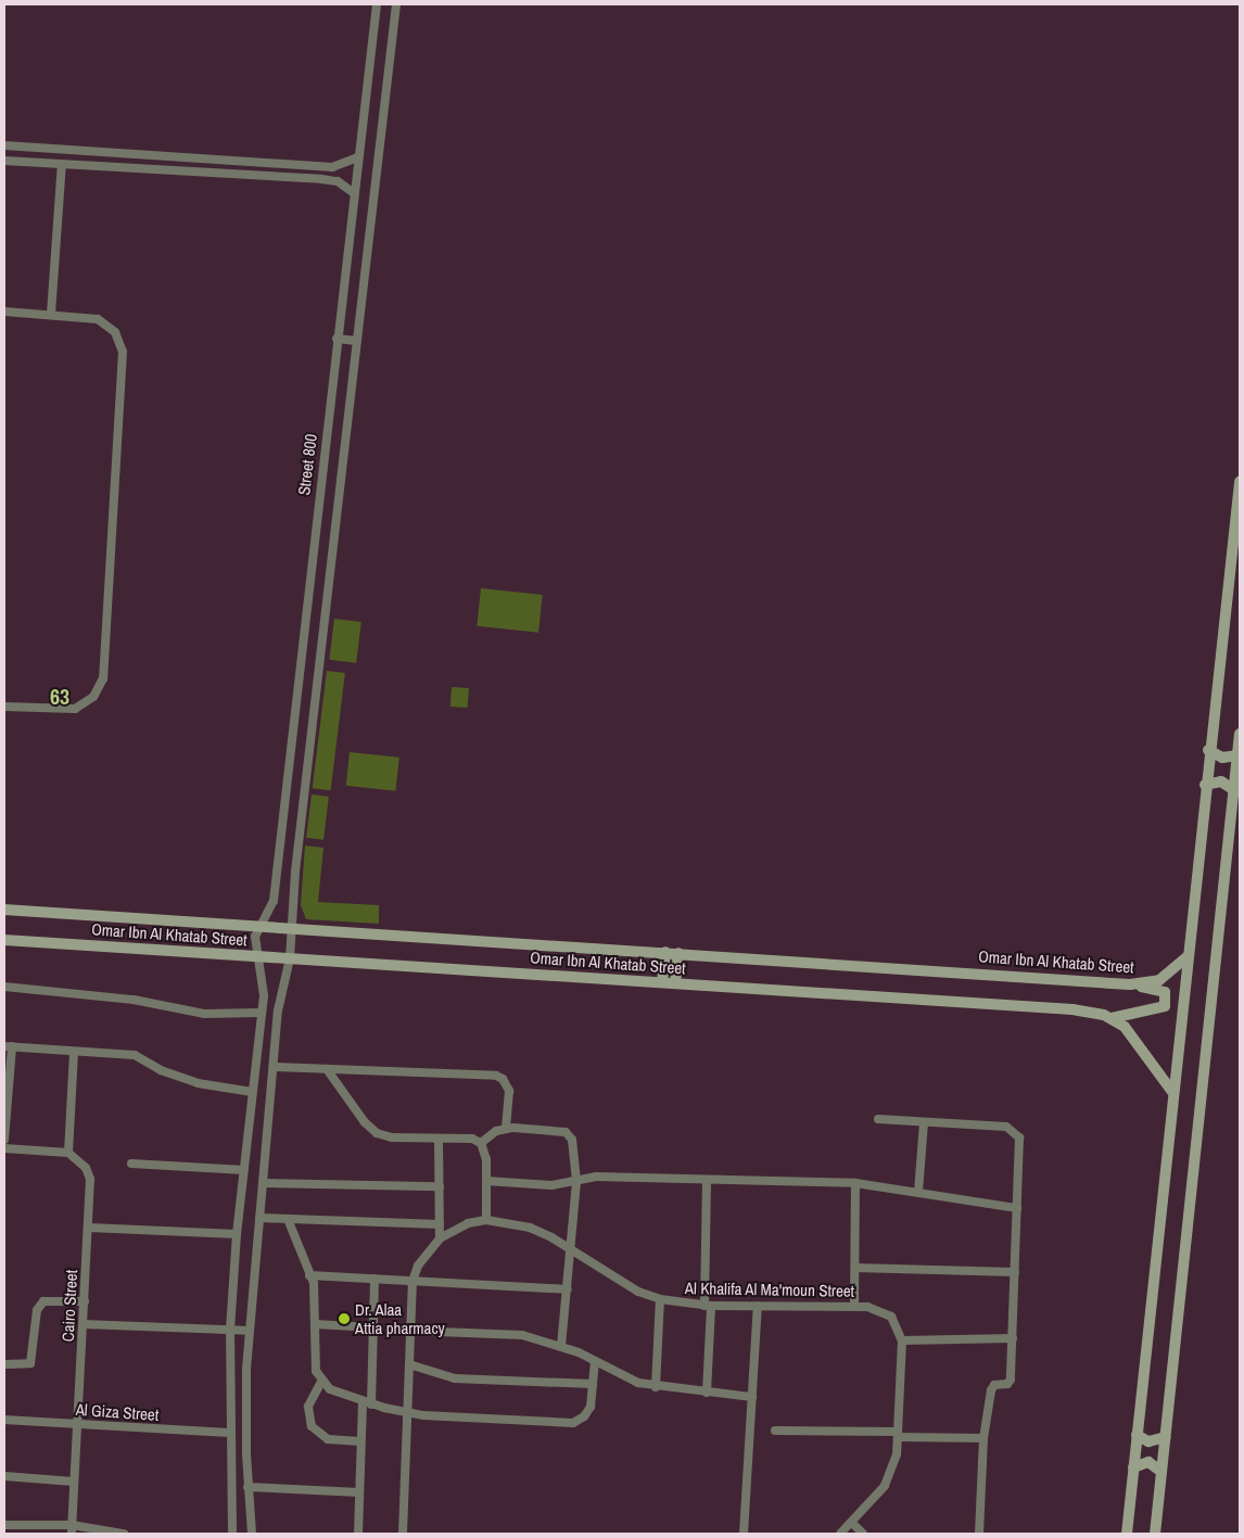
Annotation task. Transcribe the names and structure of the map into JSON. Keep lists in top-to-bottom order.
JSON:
{
  "streets": {
    "street": [
      "Street 800",
      "Omar Ibn Al Khatab Street",
      "Al Khalifa Al Ma'moun Street",
      "Cairo Street",
      "Al Giza Street"
    ]
  },
  "crossings": [
    ["Street 800", "Omar Ibn Al Khatab Street"],
    ["Cairo Street", "Al Giza Street"]
  ],
  "districts": ["63"],
  "places": ["Dr. Alaa Attia pharmacy"]
}
